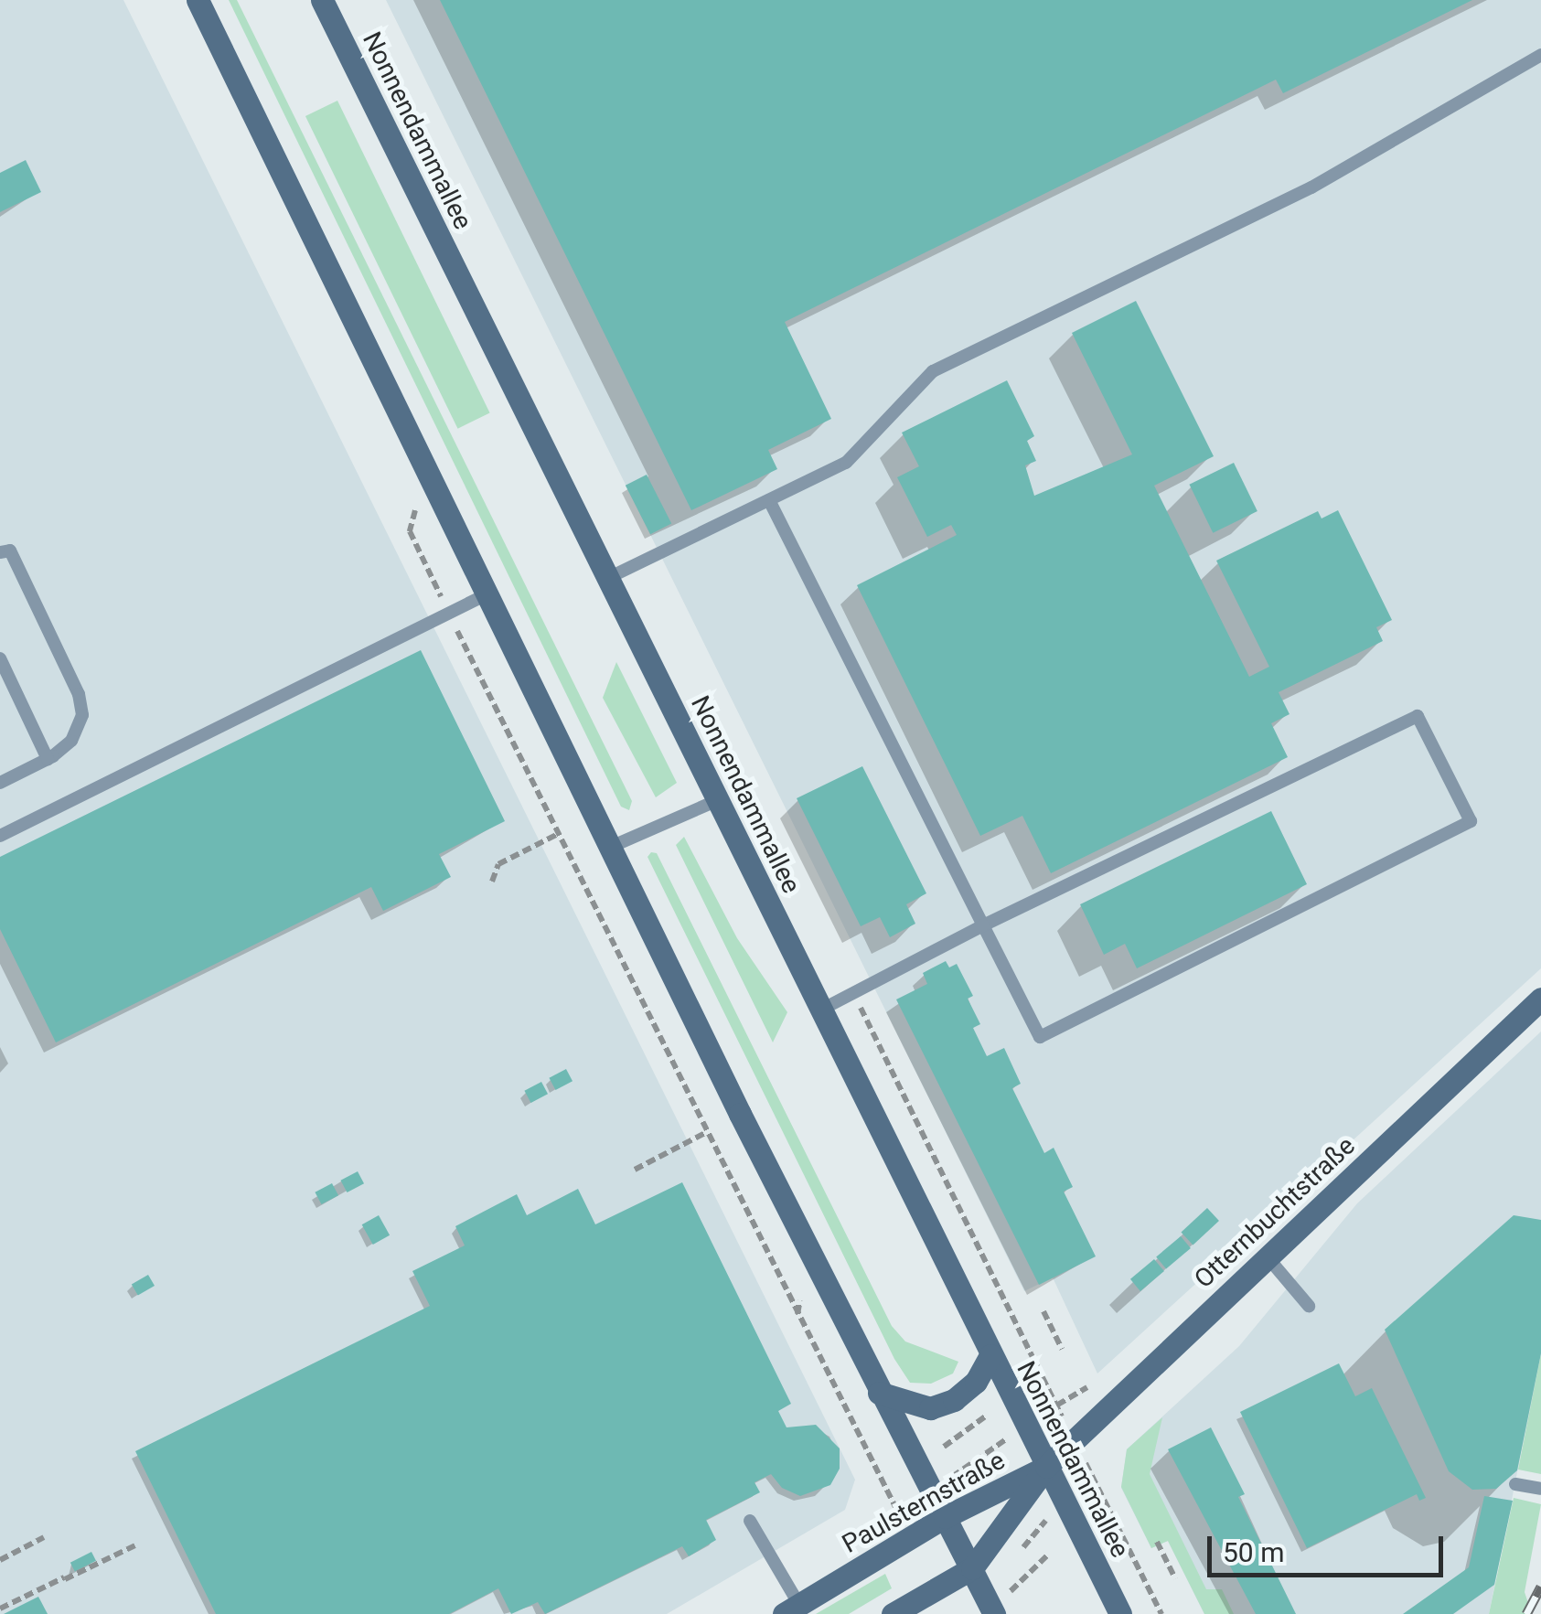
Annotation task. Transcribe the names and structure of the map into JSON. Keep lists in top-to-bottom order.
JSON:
{
  "streets": {
    "main road": ["Nonnendammallee", "Otternbuchtstraße", "Paulsternstraße"]
  },
  "crossings": [
    ["Nonnendammallee", "Otternbuchtstraße"],
    ["Nonnendammallee", "Paulsternstraße"],
    ["Otternbuchtstraße", "Paulsternstraße"]
  ],
  "scale_bar": "50 m"
}
